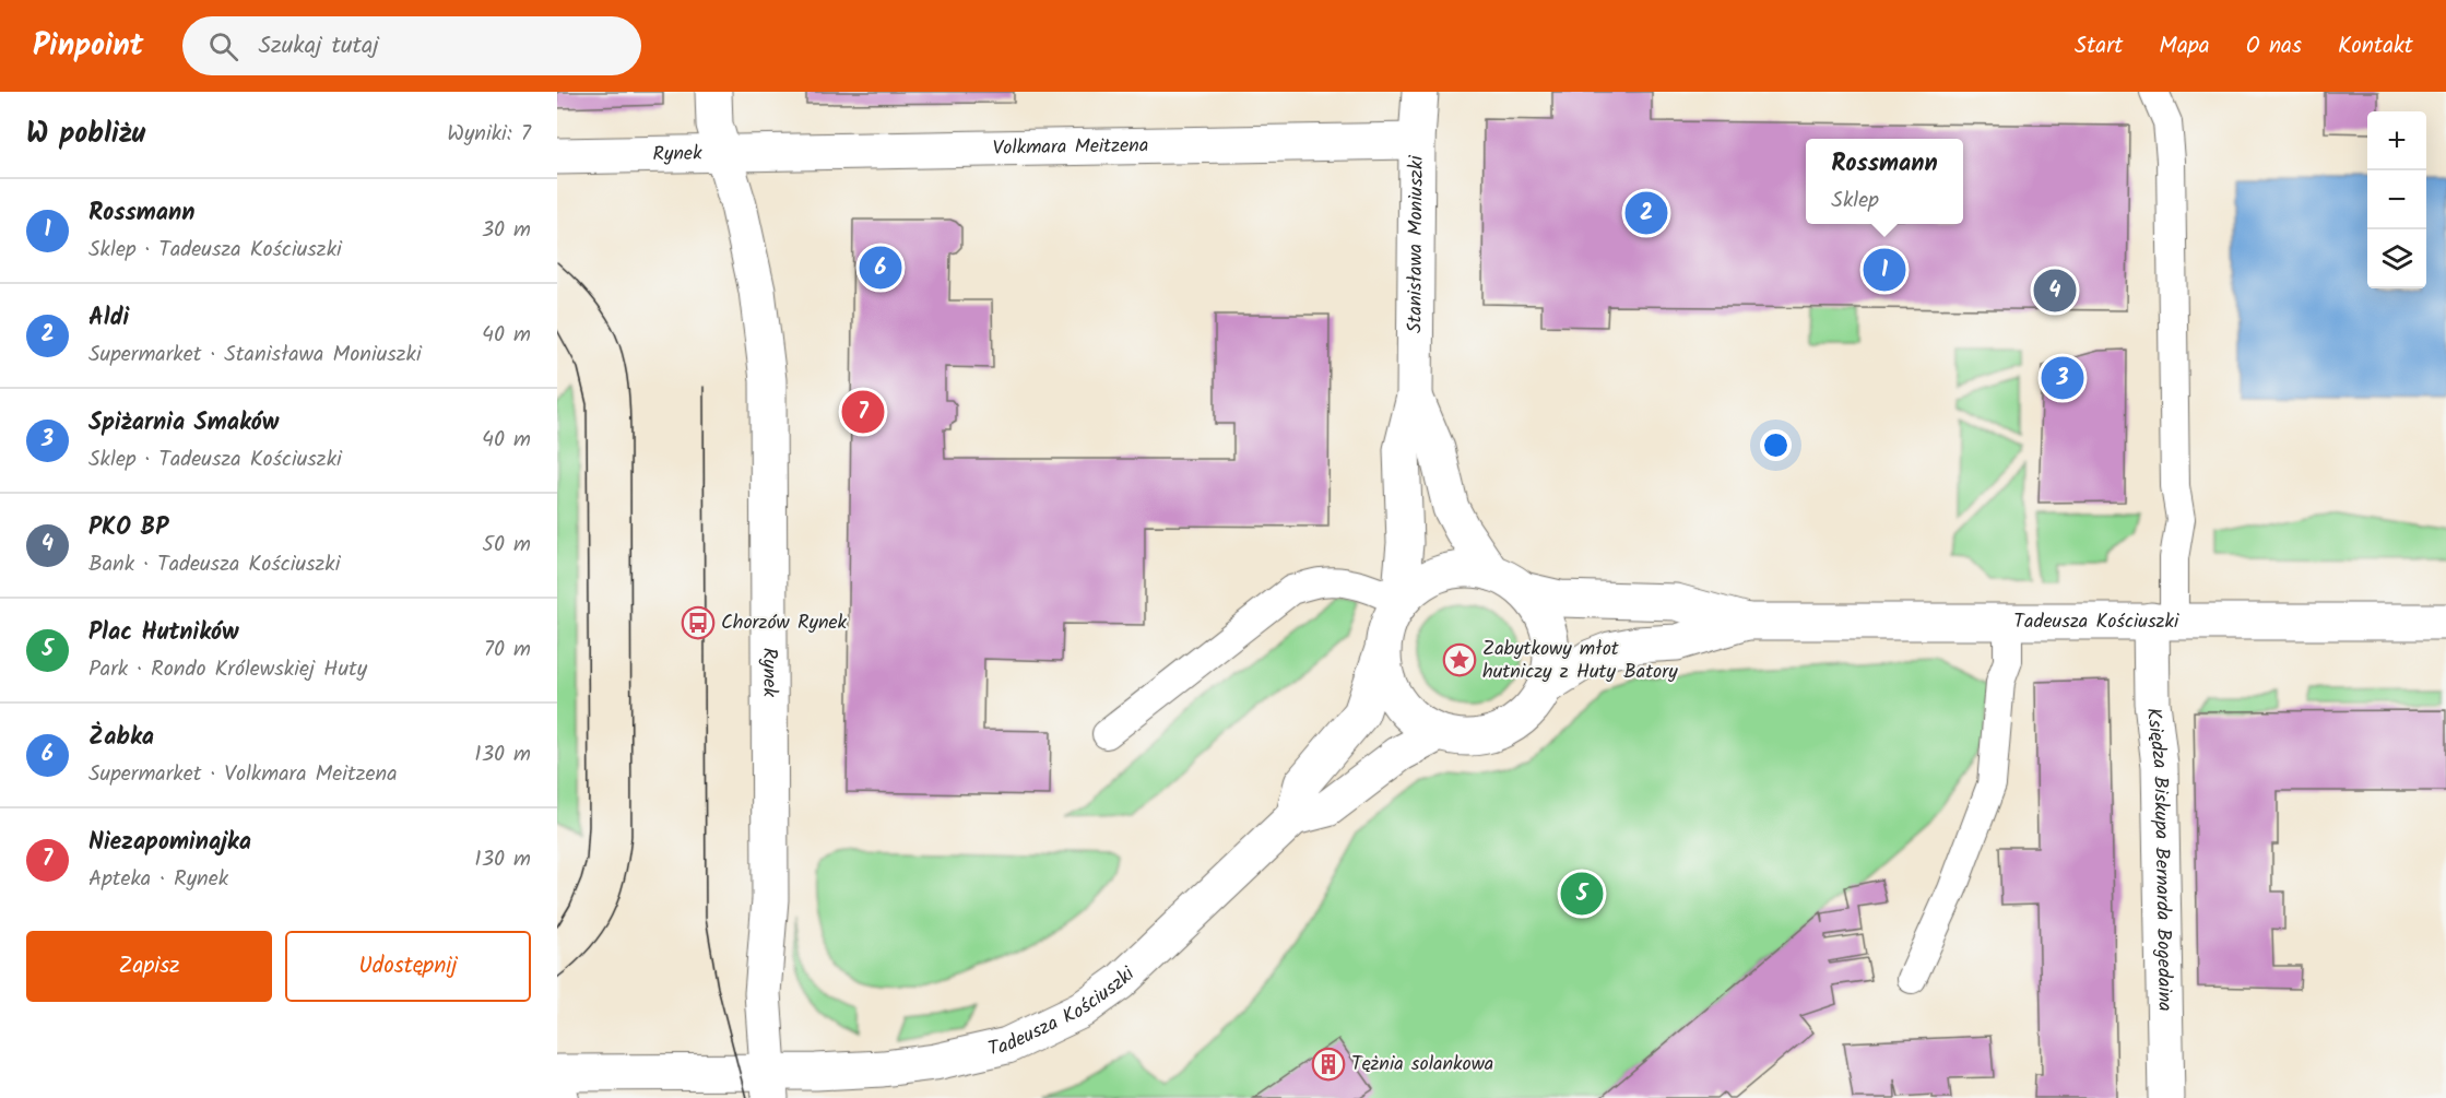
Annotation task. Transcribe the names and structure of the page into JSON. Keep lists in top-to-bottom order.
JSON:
{
  "streets": {
    "street": [
      "Volkmara Meitzena",
      "Rynek",
      "Stanisława Moniuszki",
      "Tadeusza Kościuszki",
      "Księdza Biskupa Bernarda Bogedaina"
    ]
  },
  "crossings": [
    ["Volkmara Meitzena", "Rynek"],
    ["Volkmara Meitzena", "Stanisława Moniuszki"],
    ["Rynek", "Tadeusza Kościuszki"],
    ["Tadeusza Kościuszki", "Księdza Biskupa Bernarda Bogedaina"]
  ],
  "places": {
    "bus stop": ["Chorzów Rynek"],
    "place": ["Zabytkowy młot hutniczy z Huty Batory"],
    "building": ["Tężnia solankowa"]
  },
  "page": {
    "header": "Pinpoint",
    "search": "Szukaj tutaj",
    "nav": [
      "Start",
      "Mapa",
      "O nas",
      "Kontakt"
    ],
    "heading": ["W pobliżu", "Wyniki: 7"],
    "map_buttons": ["+", "−"],
    "popup": ["Rossmann", "Sklep"],
    "list": [
      {
        "mark": "1",
        "name": "Rossmann",
        "note": "Sklep · Tadeusza Kościuszki",
        "value": "30 m"
      },
      {
        "mark": "2",
        "name": "Aldi",
        "note": "Supermarket · Stanisława Moniuszki",
        "value": "40 m"
      },
      {
        "mark": "3",
        "name": "Spiżarnia Smaków",
        "note": "Sklep · Tadeusza Kościuszki",
        "value": "40 m"
      },
      {
        "mark": "4",
        "name": "PKO BP",
        "note": "Bank · Tadeusza Kościuszki",
        "value": "50 m"
      },
      {
        "mark": "5",
        "name": "Plac Hutników",
        "note": "Park · Rondo Królewskiej Huty",
        "value": "70 m"
      },
      {
        "mark": "6",
        "name": "Żabka",
        "note": "Supermarket · Volkmara Meitzena",
        "value": "130 m"
      },
      {
        "mark": "7",
        "name": "Niezapominajka",
        "note": "Apteka · Rynek",
        "value": "130 m"
      }
    ],
    "pins": [
      "2",
      "6",
      "1",
      "4",
      "3",
      "7",
      "5"
    ],
    "buttons": ["Zapisz", "Udostępnij"]
  }
}
